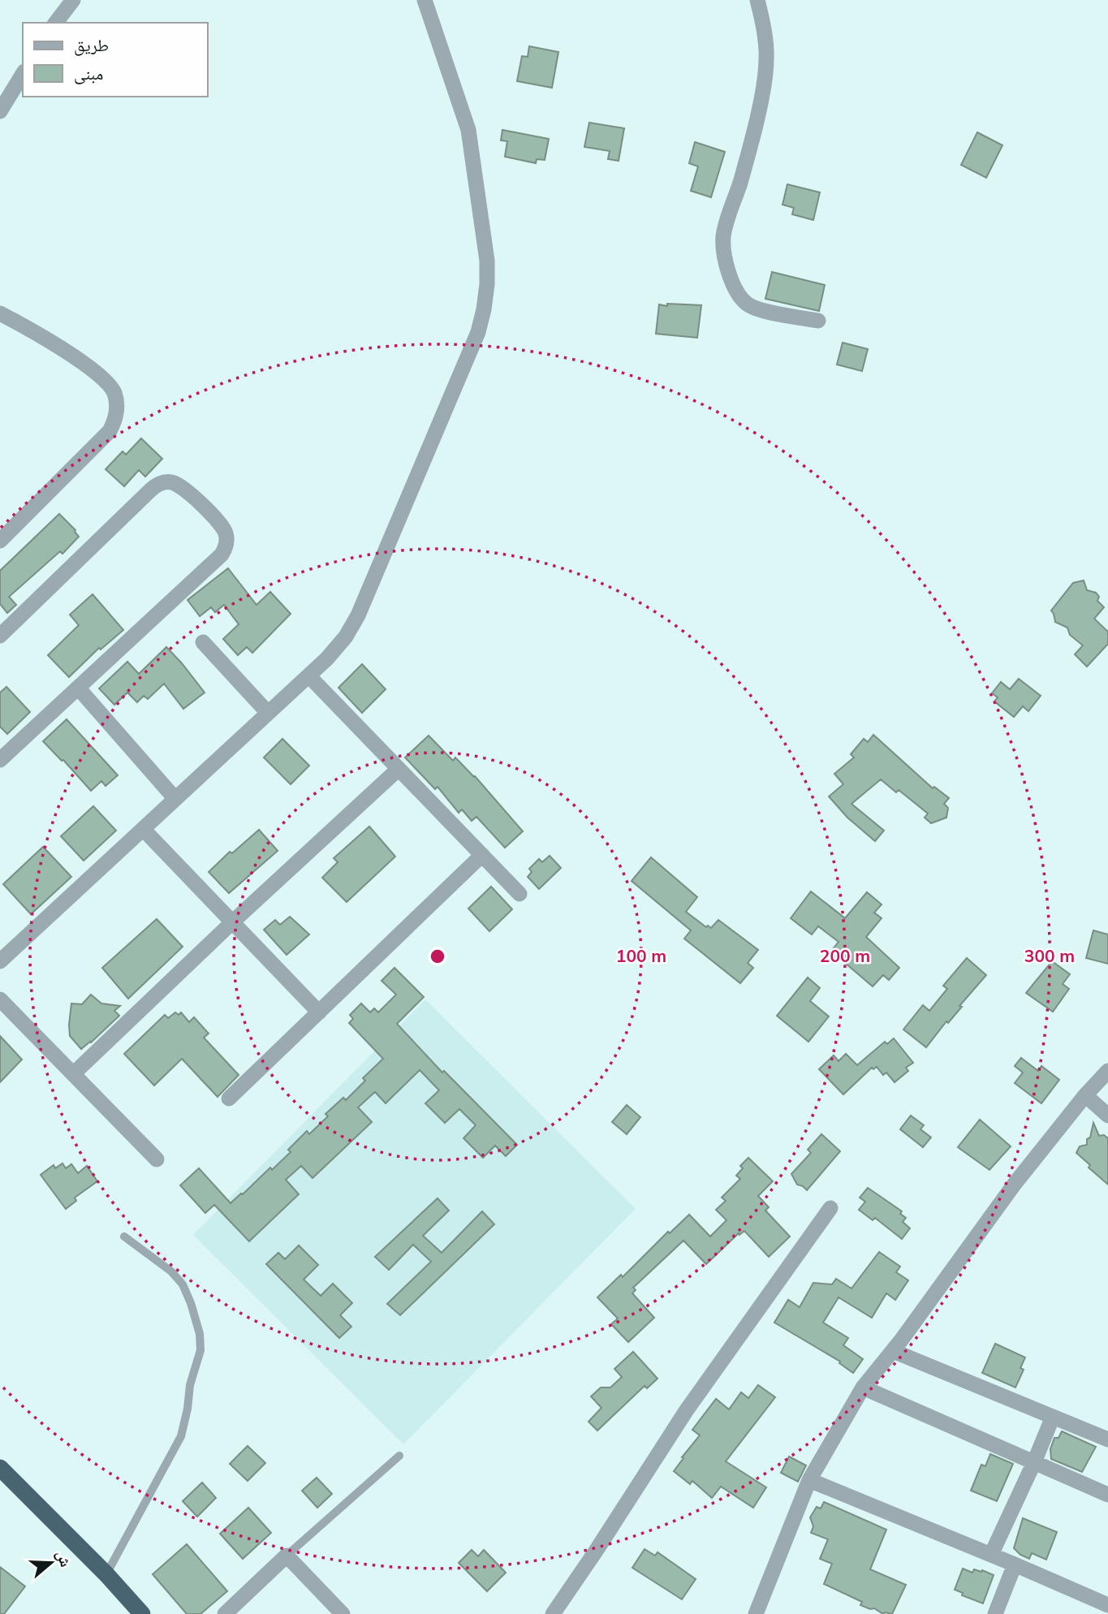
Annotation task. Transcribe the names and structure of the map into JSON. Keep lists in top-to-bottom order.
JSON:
{
  "legend": ["طريق", "مبنى"],
  "north": "right",
  "rings": ["100 m", "200 m", "300 m"]
}
